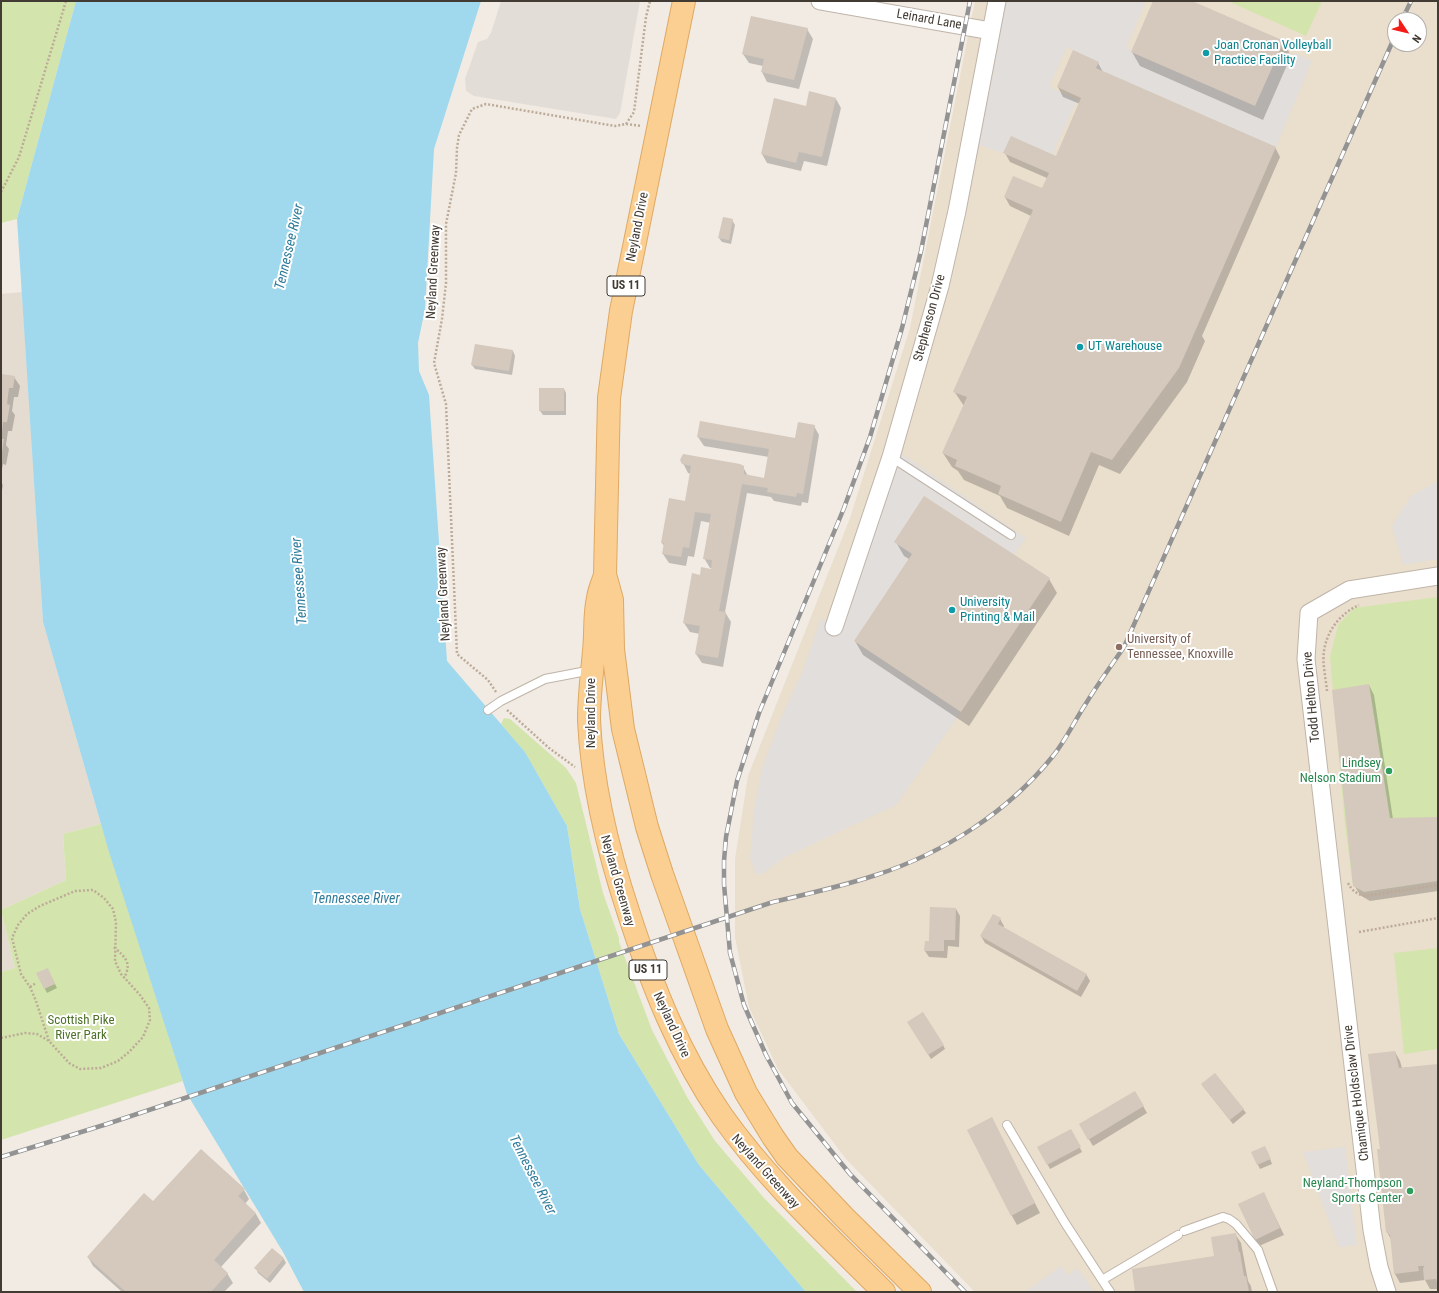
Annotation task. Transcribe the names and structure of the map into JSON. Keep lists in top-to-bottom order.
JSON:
{
  "streets": {
    "main road": ["Neyland Drive", "US 11"],
    "street": [
      "Leinard Lane",
      "Stephenson Drive",
      "Todd Helton Drive",
      "Chamique Holdsclaw Drive"
    ],
    "path": ["Neyland Greenway"]
  },
  "crossings": [
    ["Leinard Lane", "Stephenson Drive"],
    ["Neyland Drive", "Neyland Greenway"],
    ["Todd Helton Drive", "Chamique Holdsclaw Drive"]
  ],
  "water": ["Tennessee River"],
  "parks": ["Scottish Pike River Park"],
  "places": [
    "Joan Cronan Volleyball Practice Facility",
    "UT Warehouse",
    "University Printing & Mail",
    "University of Tennessee, Knoxville",
    "Lindsey Nelson Stadium",
    "Neyland-Thompson Sports Center"
  ],
  "north": "bottom right"
}
